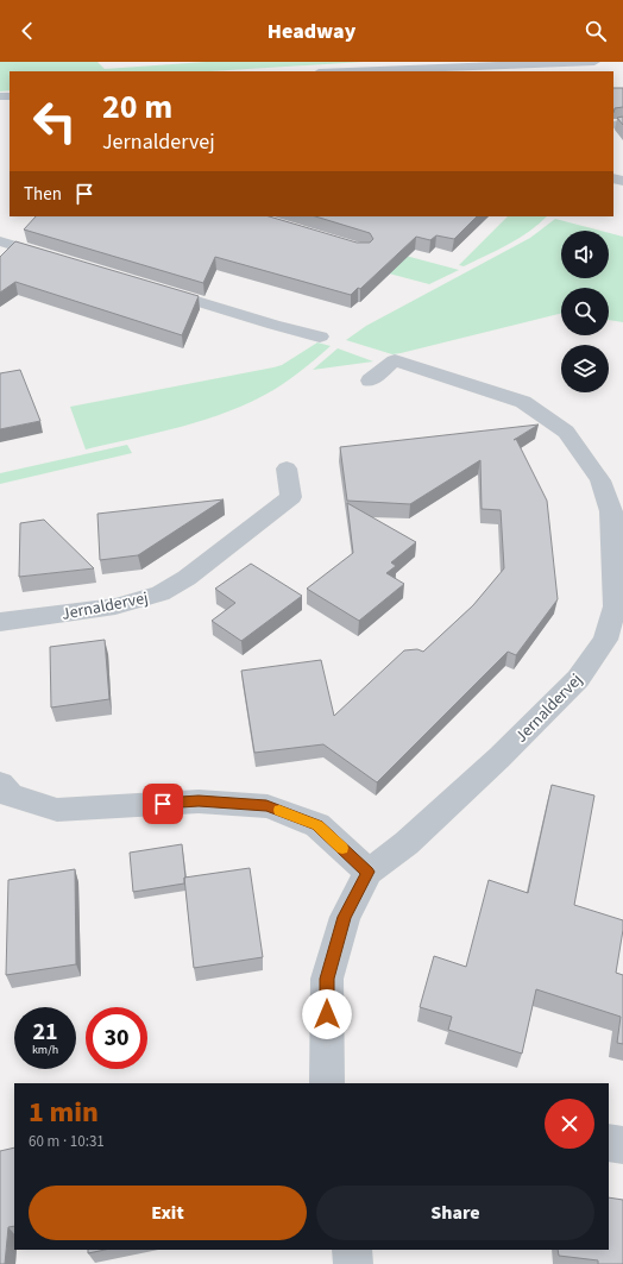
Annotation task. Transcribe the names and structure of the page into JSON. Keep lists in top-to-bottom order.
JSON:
{
  "streets": {
    "street": ["Jernaldervej"]
  },
  "page": {
    "header": "Headway",
    "turn": ["20 m", "Jernaldervej"],
    "then": "Then",
    "speed": "21 km/h",
    "limit": "30",
    "heading": ["1 min", "60 m · 10:31"],
    "buttons": ["Exit", "Share"]
  }
}
